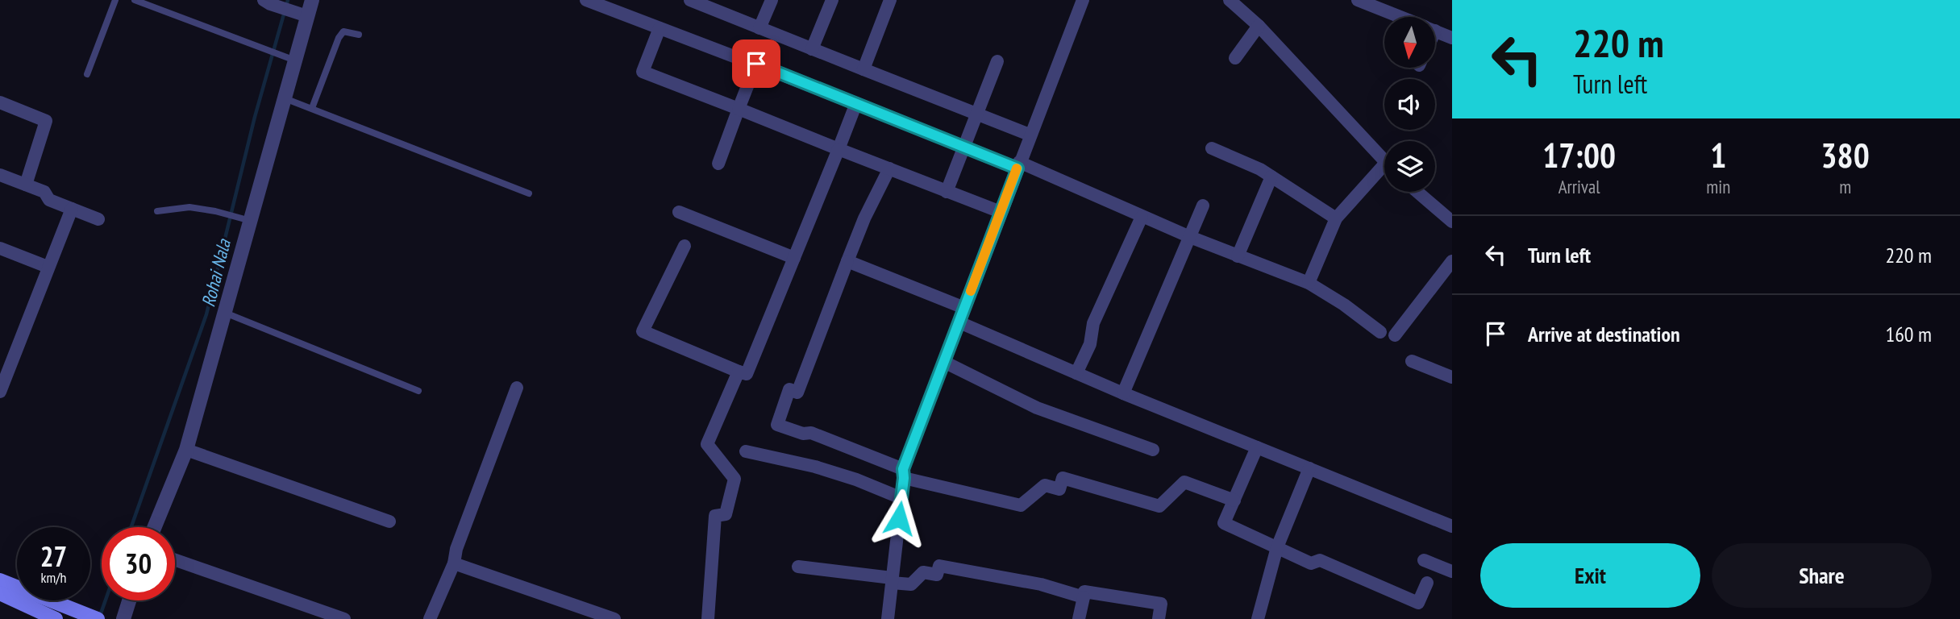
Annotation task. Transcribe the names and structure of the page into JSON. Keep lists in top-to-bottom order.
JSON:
{
  "water": ["Rohai Nala"],
  "north": "bottom",
  "page": {
    "turn": ["220 m", "Turn left"],
    "eta": [
      "17:00",
      "Arrival",
      "1",
      "min",
      "380",
      "m"
    ],
    "list": [
      {
        "name": "Turn left",
        "value": "220 m"
      },
      {
        "name": "Arrive at destination",
        "value": "160 m"
      }
    ],
    "speed": "27 km/h",
    "limit": "30",
    "buttons": ["Exit", "Share"]
  }
}
